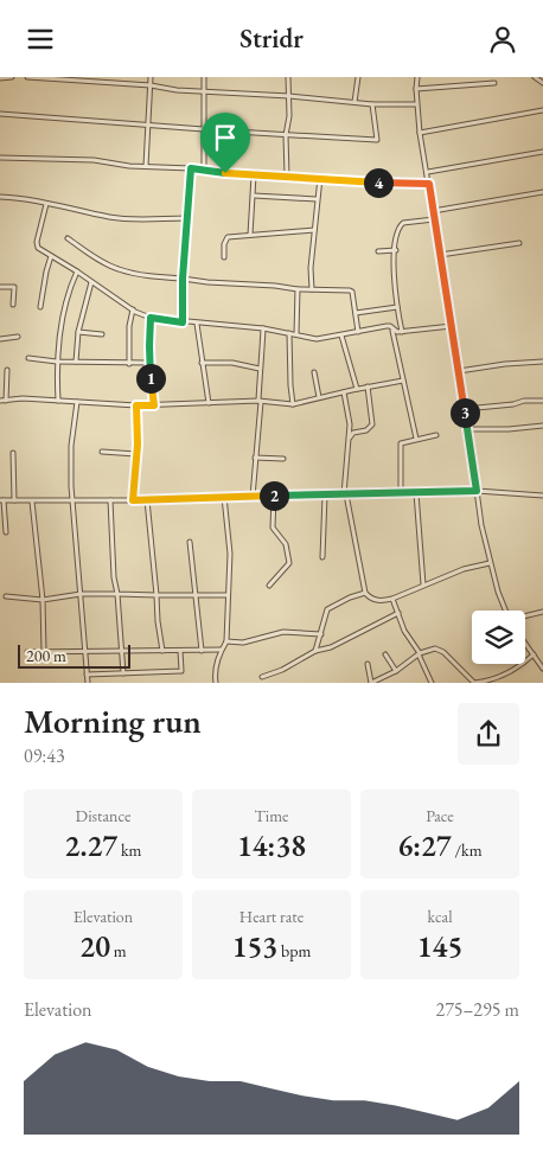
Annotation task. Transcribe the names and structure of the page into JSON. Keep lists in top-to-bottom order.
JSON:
{
  "scale_bar": "200 m",
  "page": {
    "header": "Stridr",
    "pins": [
      "4",
      "1",
      "3",
      "2"
    ],
    "scale": "200 m",
    "heading": ["Morning run", "09:43"],
    "stats": [
      ["Distance", "2.27 km"],
      ["Time", "14:38"],
      ["Pace", "6:27 /km"],
      ["Elevation", "20 m"],
      ["Heart rate", "153 bpm"],
      ["kcal", "145"]
    ],
    "chart": ["Elevation", "275–295 m"]
  }
}
